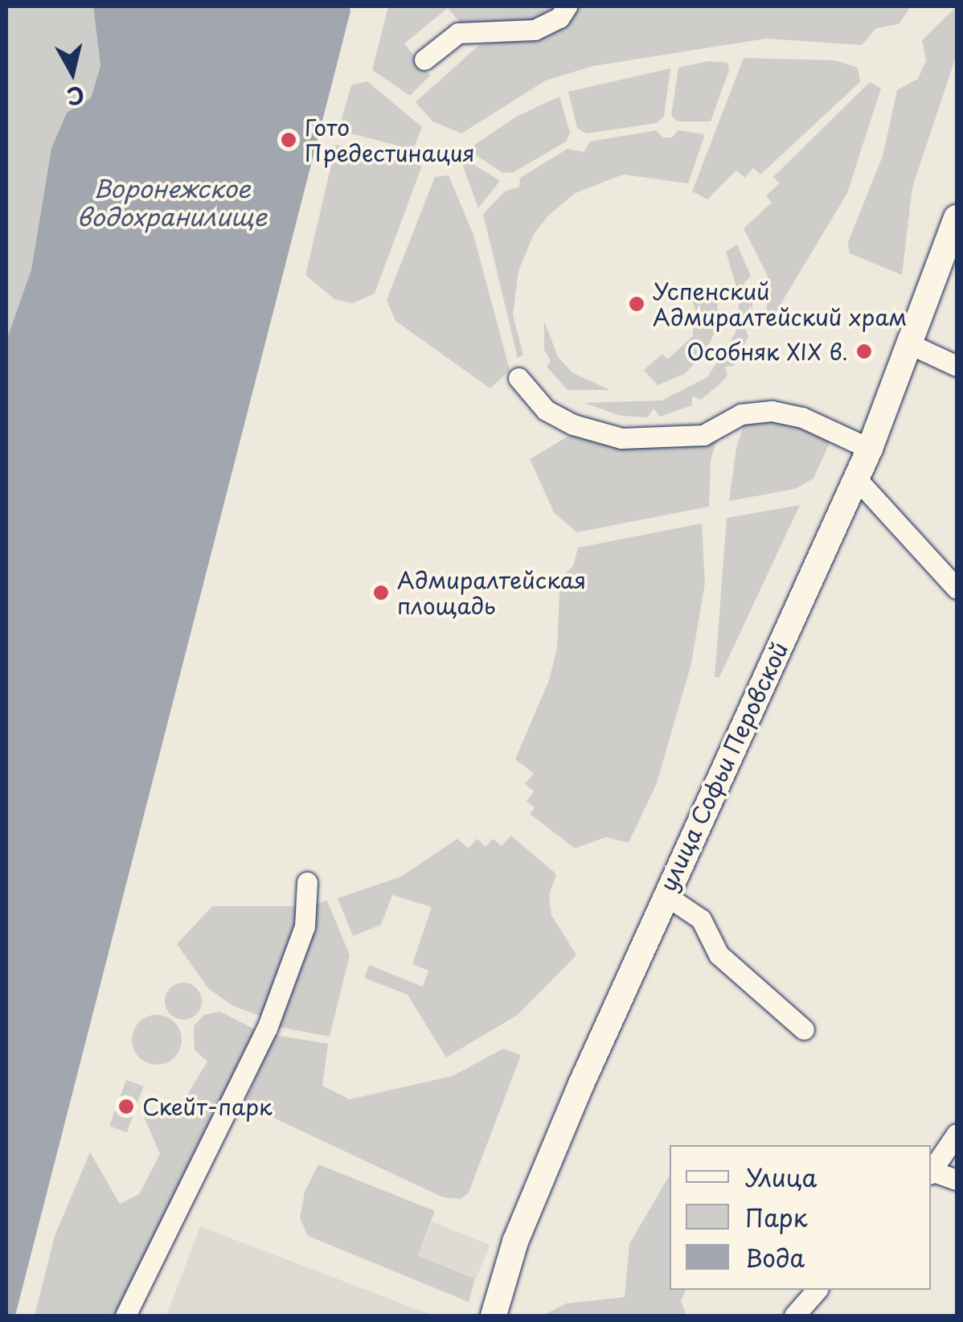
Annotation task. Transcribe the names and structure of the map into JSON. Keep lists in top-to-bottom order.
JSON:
{
  "streets": {
    "main road": ["улица Софьи Перовской"]
  },
  "water": ["Воронежское водохранилище"],
  "places": [
    "Гото Предестинация",
    "Успенский Адмиралтейский храм",
    "Особняк XIX в.",
    "Адмиралтейская площадь",
    "Скейт-парк"
  ],
  "legend": ["Улица", "Парк", "Вода"],
  "north": "bottom"
}
